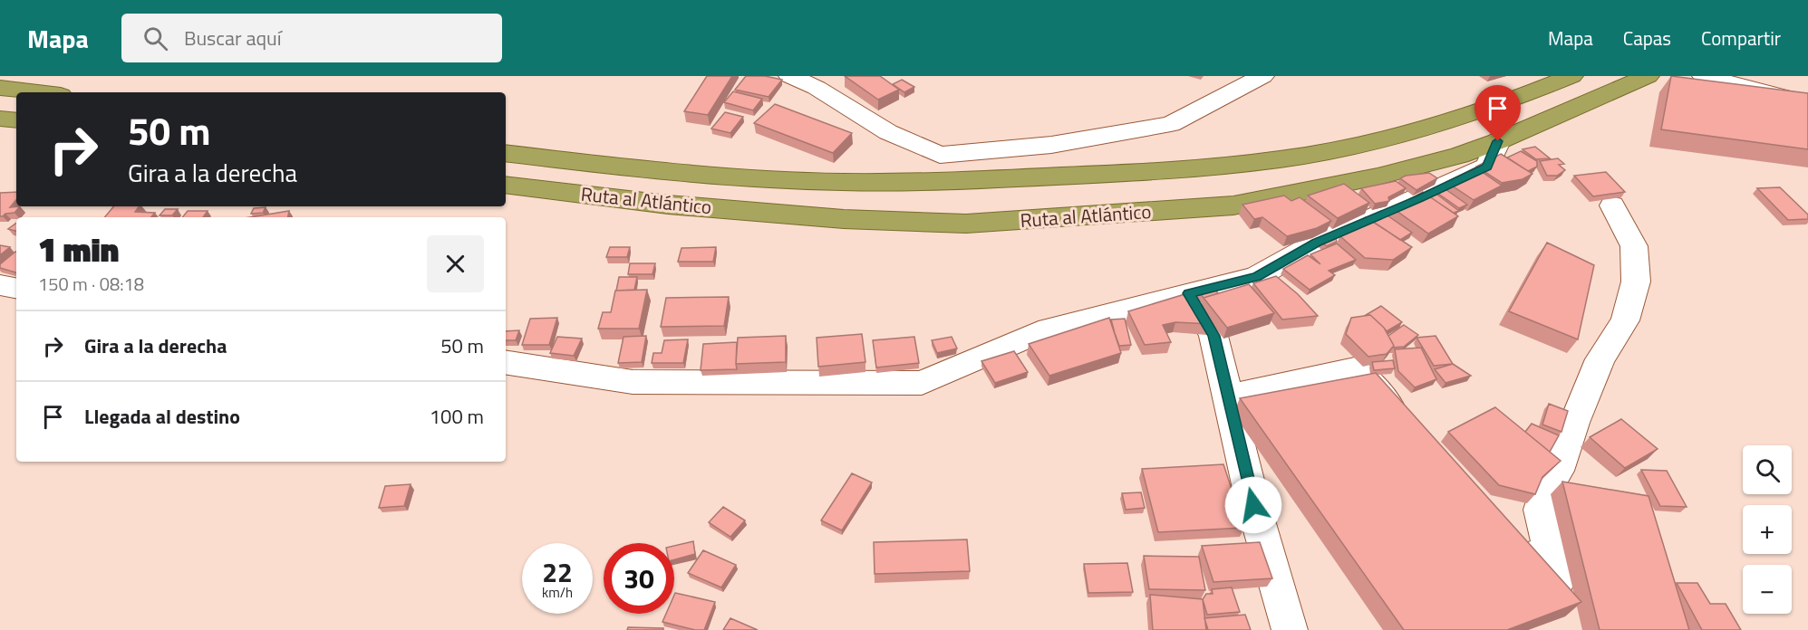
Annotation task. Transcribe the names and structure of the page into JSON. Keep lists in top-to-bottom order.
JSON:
{
  "streets": {
    "highway": ["Ruta al Atlántico"]
  },
  "page": {
    "header": "Mapa",
    "search": "Buscar aquí",
    "nav": ["Mapa", "Capas", "Compartir"],
    "turn": ["50 m", "Gira a la derecha"],
    "heading": ["1 min", "150 m · 08:18"],
    "list": [
      {
        "name": "Gira a la derecha",
        "value": "50 m"
      },
      {
        "name": "Llegada al destino",
        "value": "100 m"
      }
    ],
    "map_buttons": ["+", "−"],
    "speed": "22 km/h",
    "limit": "30"
  }
}
